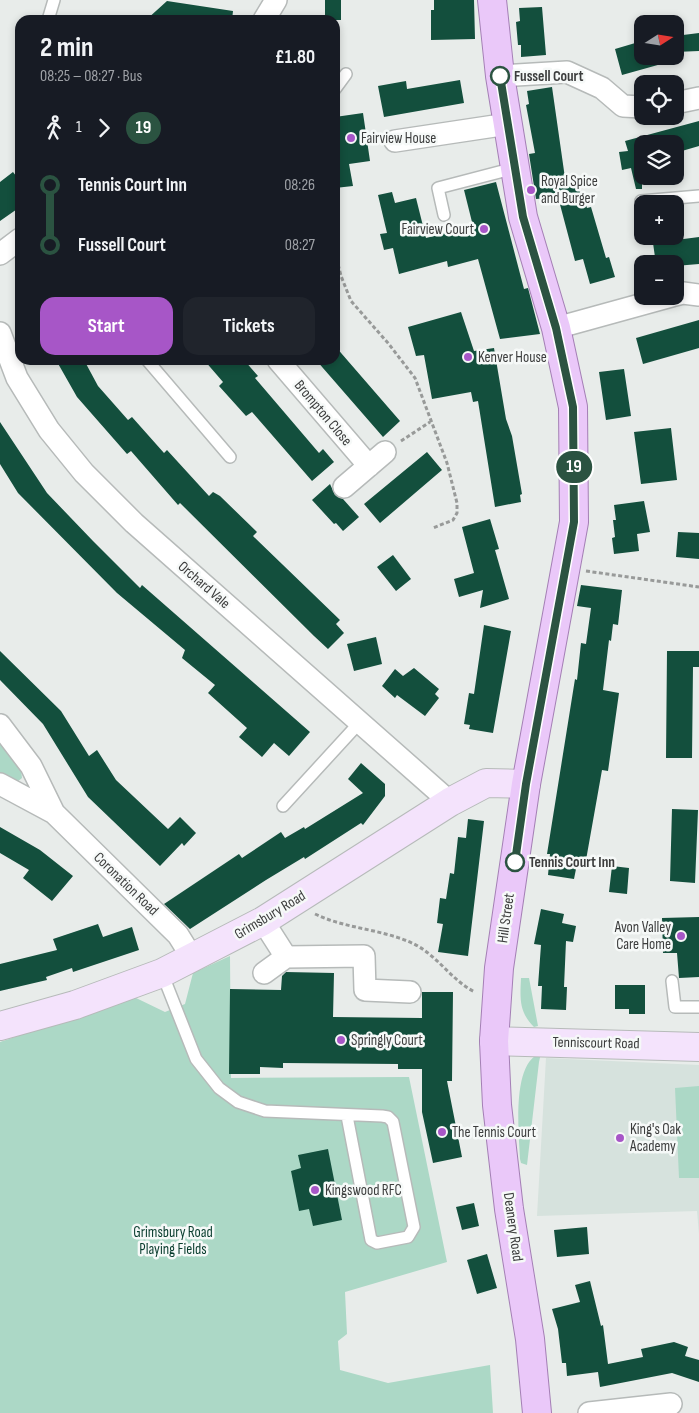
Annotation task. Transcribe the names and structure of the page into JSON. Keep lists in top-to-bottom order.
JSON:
{
  "streets": {
    "main road": ["Hill Street", "Deanery Road"],
    "street": [
      "Brompton Close",
      "Orchard Vale",
      "Coronation Road",
      "Grimsbury Road",
      "Tenniscourt Road"
    ]
  },
  "crossings": [
    ["Orchard Vale", "Grimsbury Road"],
    ["Coronation Road", "Grimsbury Road"],
    ["Grimsbury Road", "Hill Street"],
    ["Hill Street", "Tenniscourt Road"],
    ["Hill Street", "Deanery Road"],
    ["Tenniscourt Road", "Deanery Road"]
  ],
  "parks": ["Grimsbury Road Playing Fields"],
  "places": [
    "Fussell Court",
    "Fairview House",
    "Royal Spice and Burger",
    "Fairview Court",
    "Kenver House",
    "Tennis Court Inn",
    "Avon Valley Care Home",
    "Springly Court",
    "The Tennis Court",
    "King's Oak Academy",
    "Kingswood RFC"
  ],
  "lines": ["bus line 19"],
  "north": "right",
  "page": {
    "on_map": "19",
    "map_buttons": ["+", "−"],
    "heading": ["2 min", "08:25 – 08:27 · Bus", "£1.80"],
    "legs": ["1", "19"],
    "list": [
      {
        "name": "Tennis Court Inn",
        "value": "08:26"
      },
      {
        "name": "Fussell Court",
        "value": "08:27"
      }
    ],
    "buttons": ["Start", "Tickets"]
  }
}
